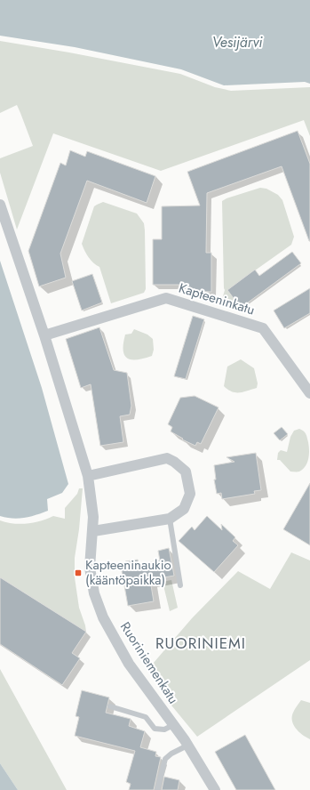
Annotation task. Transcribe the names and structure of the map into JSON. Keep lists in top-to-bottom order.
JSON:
{
  "streets": {
    "street": ["Kapteeninkatu", "Ruoriniemenkatu"]
  },
  "districts": ["RUORINIEMI"],
  "water": ["Vesijärvi"],
  "places": {
    "transit": ["Kapteeninaukio (kääntöpaikka)"]
  }
}
